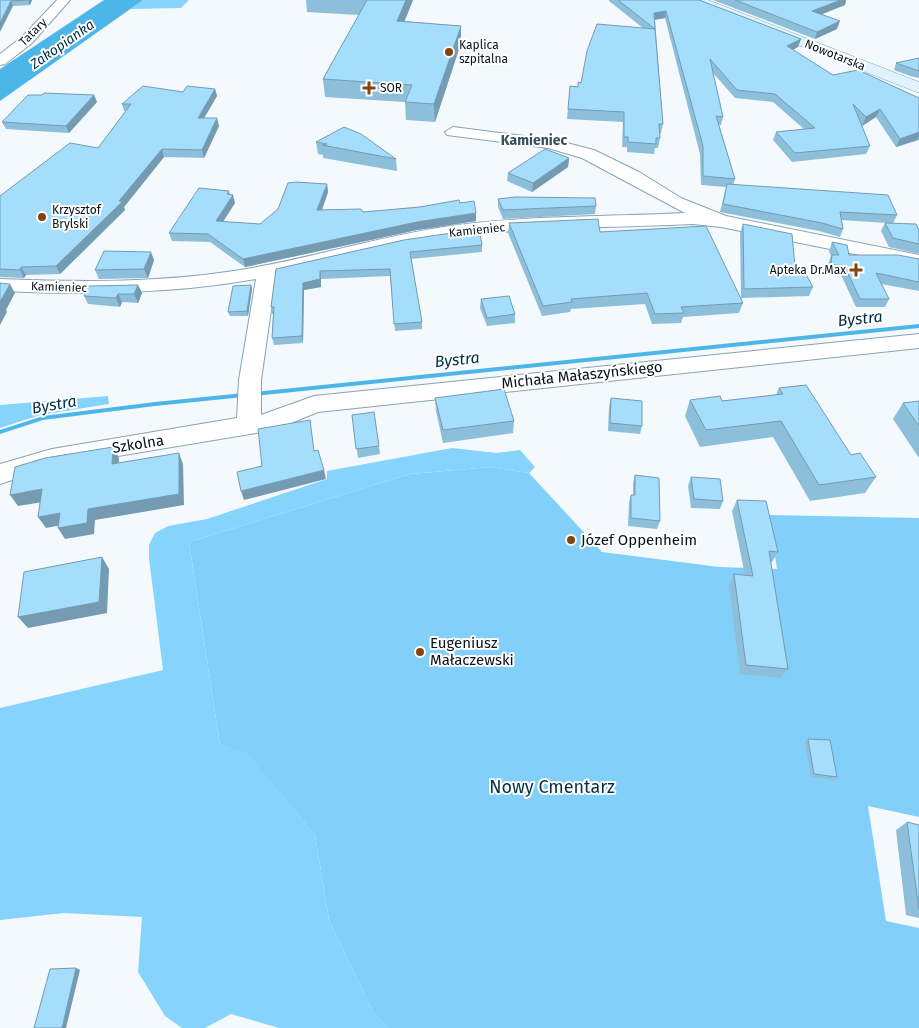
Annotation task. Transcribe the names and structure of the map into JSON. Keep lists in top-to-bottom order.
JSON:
{
  "streets": {
    "main road": ["Nowotarska"],
    "street": [
      "Tatary",
      "Kamieniec",
      "Michała Małaszyńskiego",
      "Szkolna"
    ]
  },
  "crossings": [
    ["Michała Małaszyńskiego", "Szkolna"]
  ],
  "districts": ["Kamieniec"],
  "water": ["Zakopianka", "Bystra"],
  "parks": ["Nowy Cmentarz"],
  "places": {
    "other": [
      "Kaplica szpitalna",
      "Krzysztof Brylski",
      "Józef Oppenheim",
      "Eugeniusz Małaczewski"
    ],
    "health": ["SOR", "Apteka Dr.Max"]
  }
}
